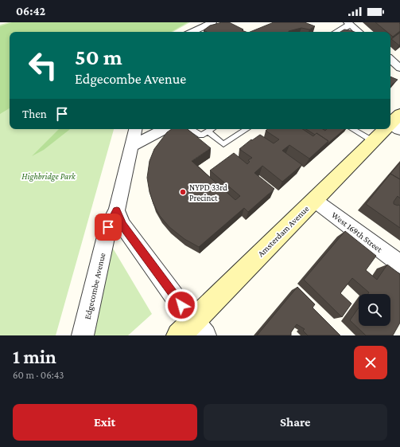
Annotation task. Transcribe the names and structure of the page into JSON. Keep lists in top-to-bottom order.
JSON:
{
  "streets": {
    "main road": ["Amsterdam Avenue"],
    "street": ["West 169th Street", "Edgecombe Avenue"]
  },
  "crossings": [
    ["Amsterdam Avenue", "West 169th Street"]
  ],
  "parks": ["Highbridge Park"],
  "places": ["NYPD 33rd Precinct"],
  "page": {
    "status": "06:42",
    "turn": ["50 m", "Edgecombe Avenue"],
    "then": "Then",
    "heading": ["1 min", "60 m · 06:43"],
    "buttons": ["Exit", "Share"]
  }
}
